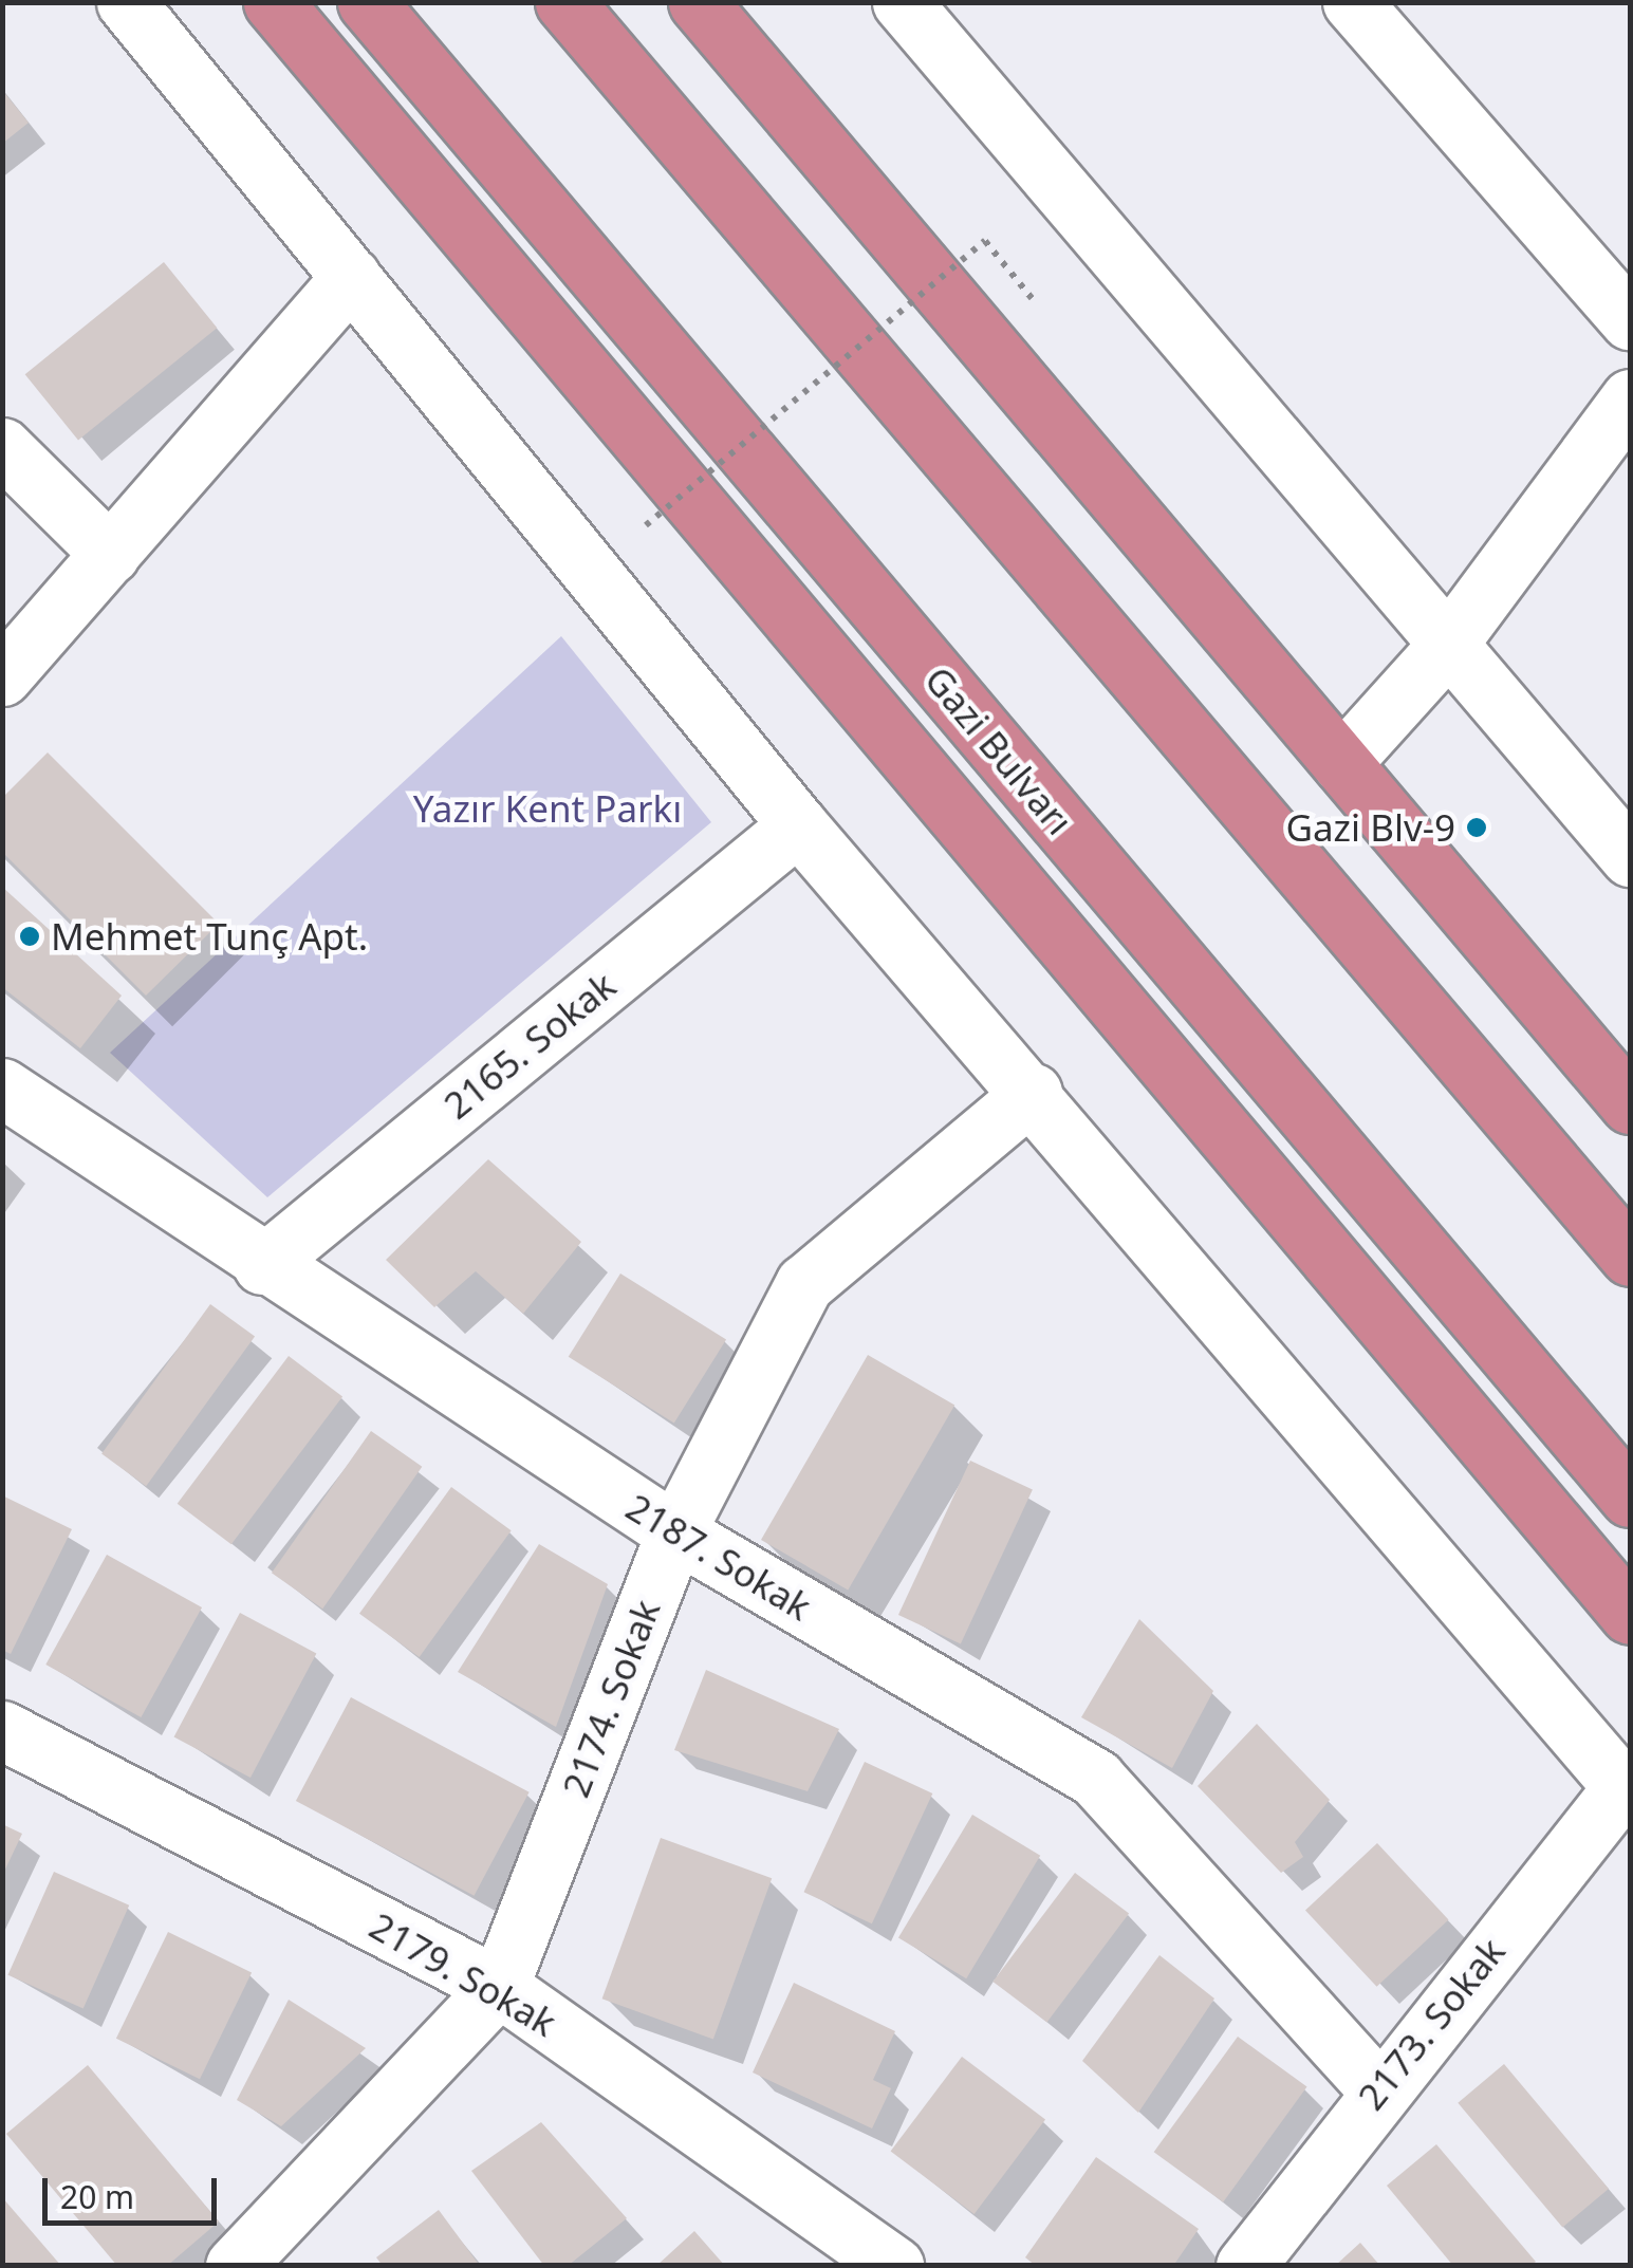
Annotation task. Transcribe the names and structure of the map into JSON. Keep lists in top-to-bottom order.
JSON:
{
  "streets": {
    "highway": ["Gazi Bulvarı"],
    "street": [
      "2165. Sokak",
      "2187. Sokak",
      "2174. Sokak",
      "2179. Sokak",
      "2173. Sokak"
    ]
  },
  "crossings": [
    ["2165. Sokak", "2187. Sokak"],
    ["2187. Sokak", "2174. Sokak"],
    ["2187. Sokak", "2173. Sokak"],
    ["2174. Sokak", "2179. Sokak"]
  ],
  "parks": ["Yazır Kent Parkı"],
  "places": ["Gazi̇ Blv-9", "Mehmet Tunç Apt."],
  "scale_bar": "20 m"
}
